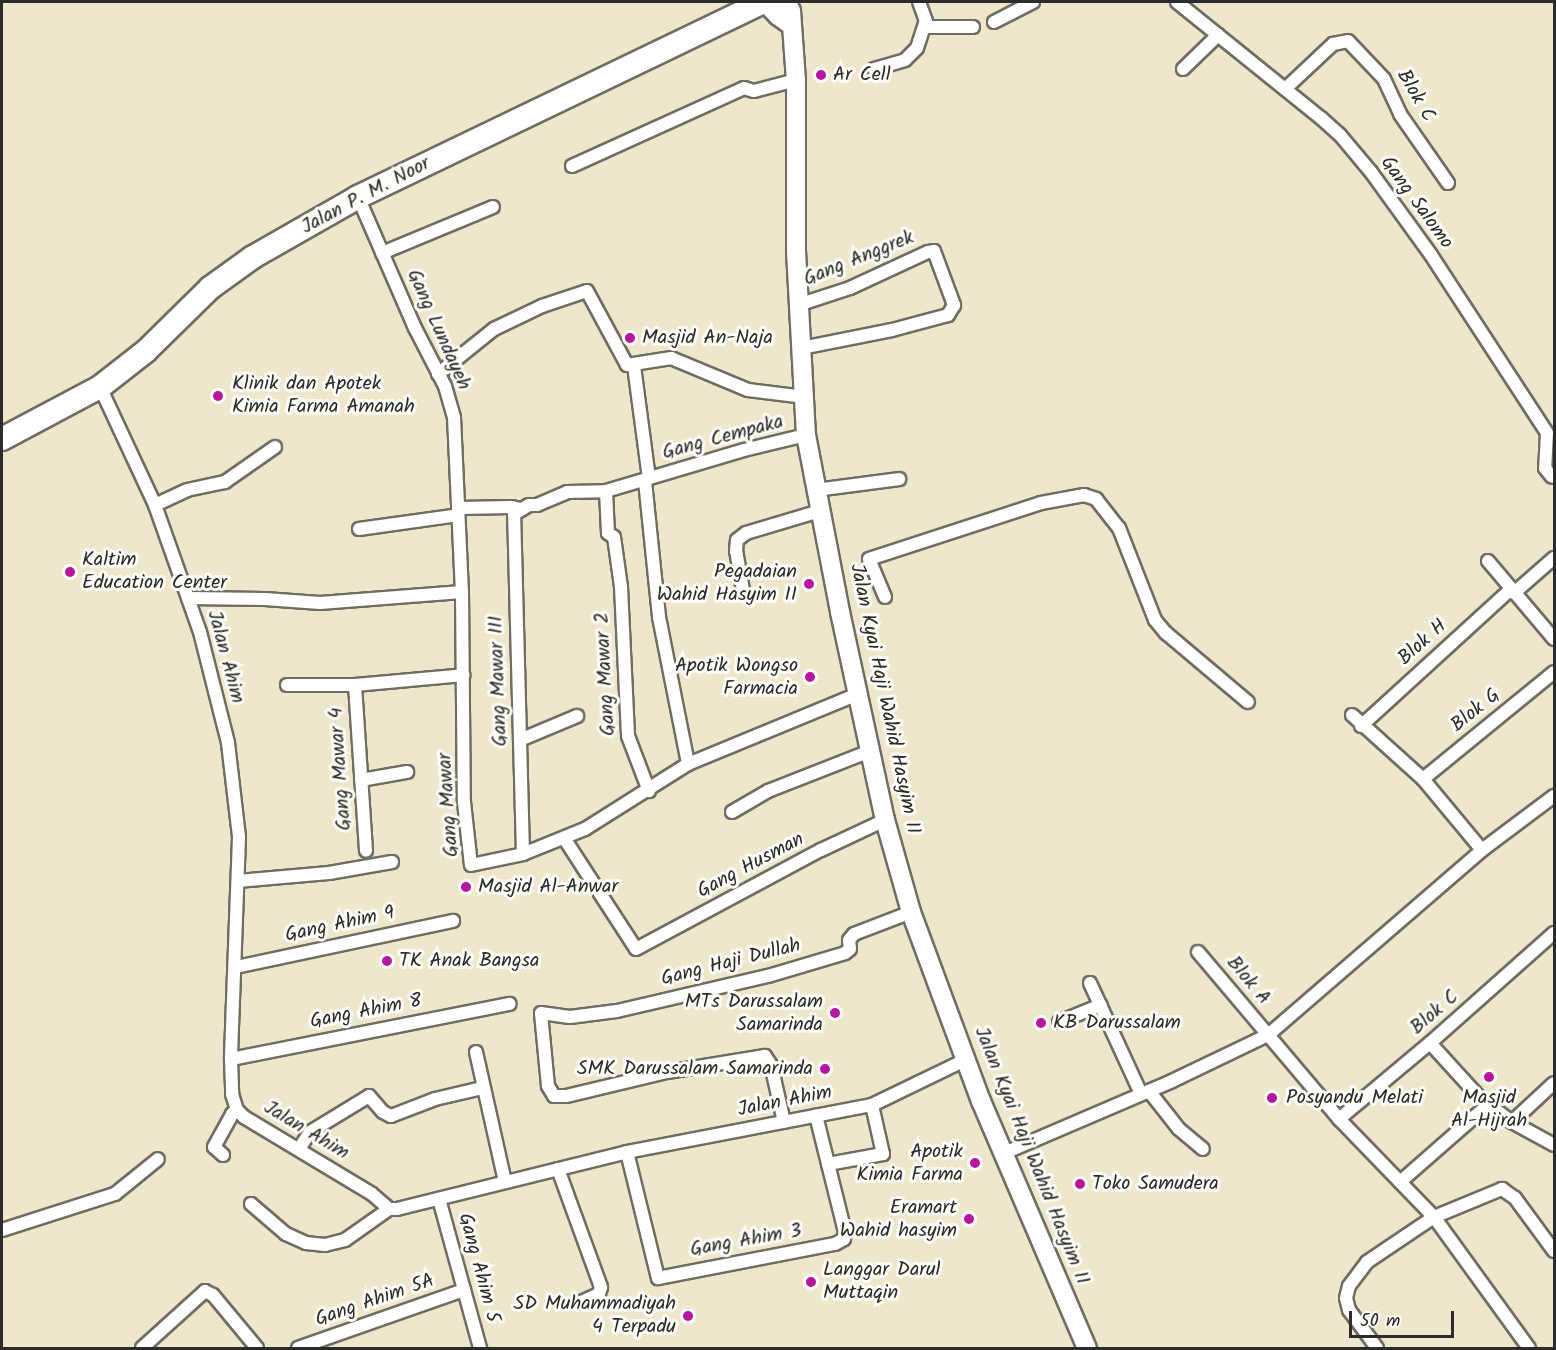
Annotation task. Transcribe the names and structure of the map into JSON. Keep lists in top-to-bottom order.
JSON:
{
  "streets": {
    "highway": ["Jalan P. M. Noor"],
    "street": [
      "Blok C",
      "Gang Salomo",
      "Gang Anggrek",
      "Gang Lundayeh",
      "Gang Cempaka",
      "Blok H",
      "Jalan Ahim",
      "Gang Mawar 2",
      "Gang Mawar III",
      "Jalan Kyai Haji Wahid Hasyim II",
      "Blok G",
      "Gang Mawar 4",
      "Gang Mawar",
      "Gang Husman",
      "Gang Ahim 9",
      "Gang Haji Dullah",
      "Blok A",
      "Gang Ahim 8",
      "Gang Ahim 3",
      "Gang Ahim 5",
      "Gang Ahim 5A"
    ]
  },
  "crossings": [
    ["Blok C", "Gang Salomo"],
    ["Blok C", "Blok A"],
    ["Jalan P. M. Noor", "Gang Lundayeh"],
    ["Jalan P. M. Noor", "Jalan Ahim"],
    ["Gang Anggrek", "Jalan Kyai Haji Wahid Hasyim II"],
    ["Gang Lundayeh", "Gang Cempaka"],
    ["Gang Lundayeh", "Gang Mawar"],
    ["Gang Cempaka", "Gang Mawar 2"],
    ["Gang Cempaka", "Gang Mawar III"],
    ["Gang Cempaka", "Jalan Kyai Haji Wahid Hasyim II"],
    ["Jalan Ahim", "Jalan Kyai Haji Wahid Hasyim II"],
    ["Jalan Ahim", "Gang Ahim 9"],
    ["Jalan Ahim", "Gang Haji Dullah"],
    ["Jalan Ahim", "Gang Ahim 8"],
    ["Jalan Ahim", "Gang Ahim 3"],
    ["Jalan Ahim", "Gang Ahim 5"],
    ["Gang Mawar 2", "Gang Mawar"],
    ["Gang Mawar III", "Gang Mawar"],
    ["Jalan Kyai Haji Wahid Hasyim II", "Gang Mawar"],
    ["Jalan Kyai Haji Wahid Hasyim II", "Gang Husman"],
    ["Jalan Kyai Haji Wahid Hasyim II", "Gang Haji Dullah"],
    ["Gang Mawar 4", "Gang Mawar"],
    ["Gang Mawar", "Gang Husman"],
    ["Gang Ahim 5", "Gang Ahim 5A"]
  ],
  "places": [
    "Ar Cell",
    "Masjid An-Naja",
    "Klinik dan Apotek Kimia Farma Amanah",
    "Kaltim Education Center",
    "Pegadaian Wahid Hasyim II",
    "Apotik Wongso Farmacia",
    "Masjid Al-Anwar",
    "TK Anak Bangsa",
    "MTs Darussalam Samarinda",
    "KB Darussalam",
    "SMK Darussalam Samarinda",
    "Masjid Al-Hijrah",
    "Posyandu Melati",
    "Apotik Kimia Farma",
    "Toko Samudera",
    "Eramart Wahid hasyim",
    "Langgar Darul Muttaqin",
    "SD Muhammadiyah 4 Terpadu"
  ],
  "scale_bar": "50 m"
}
